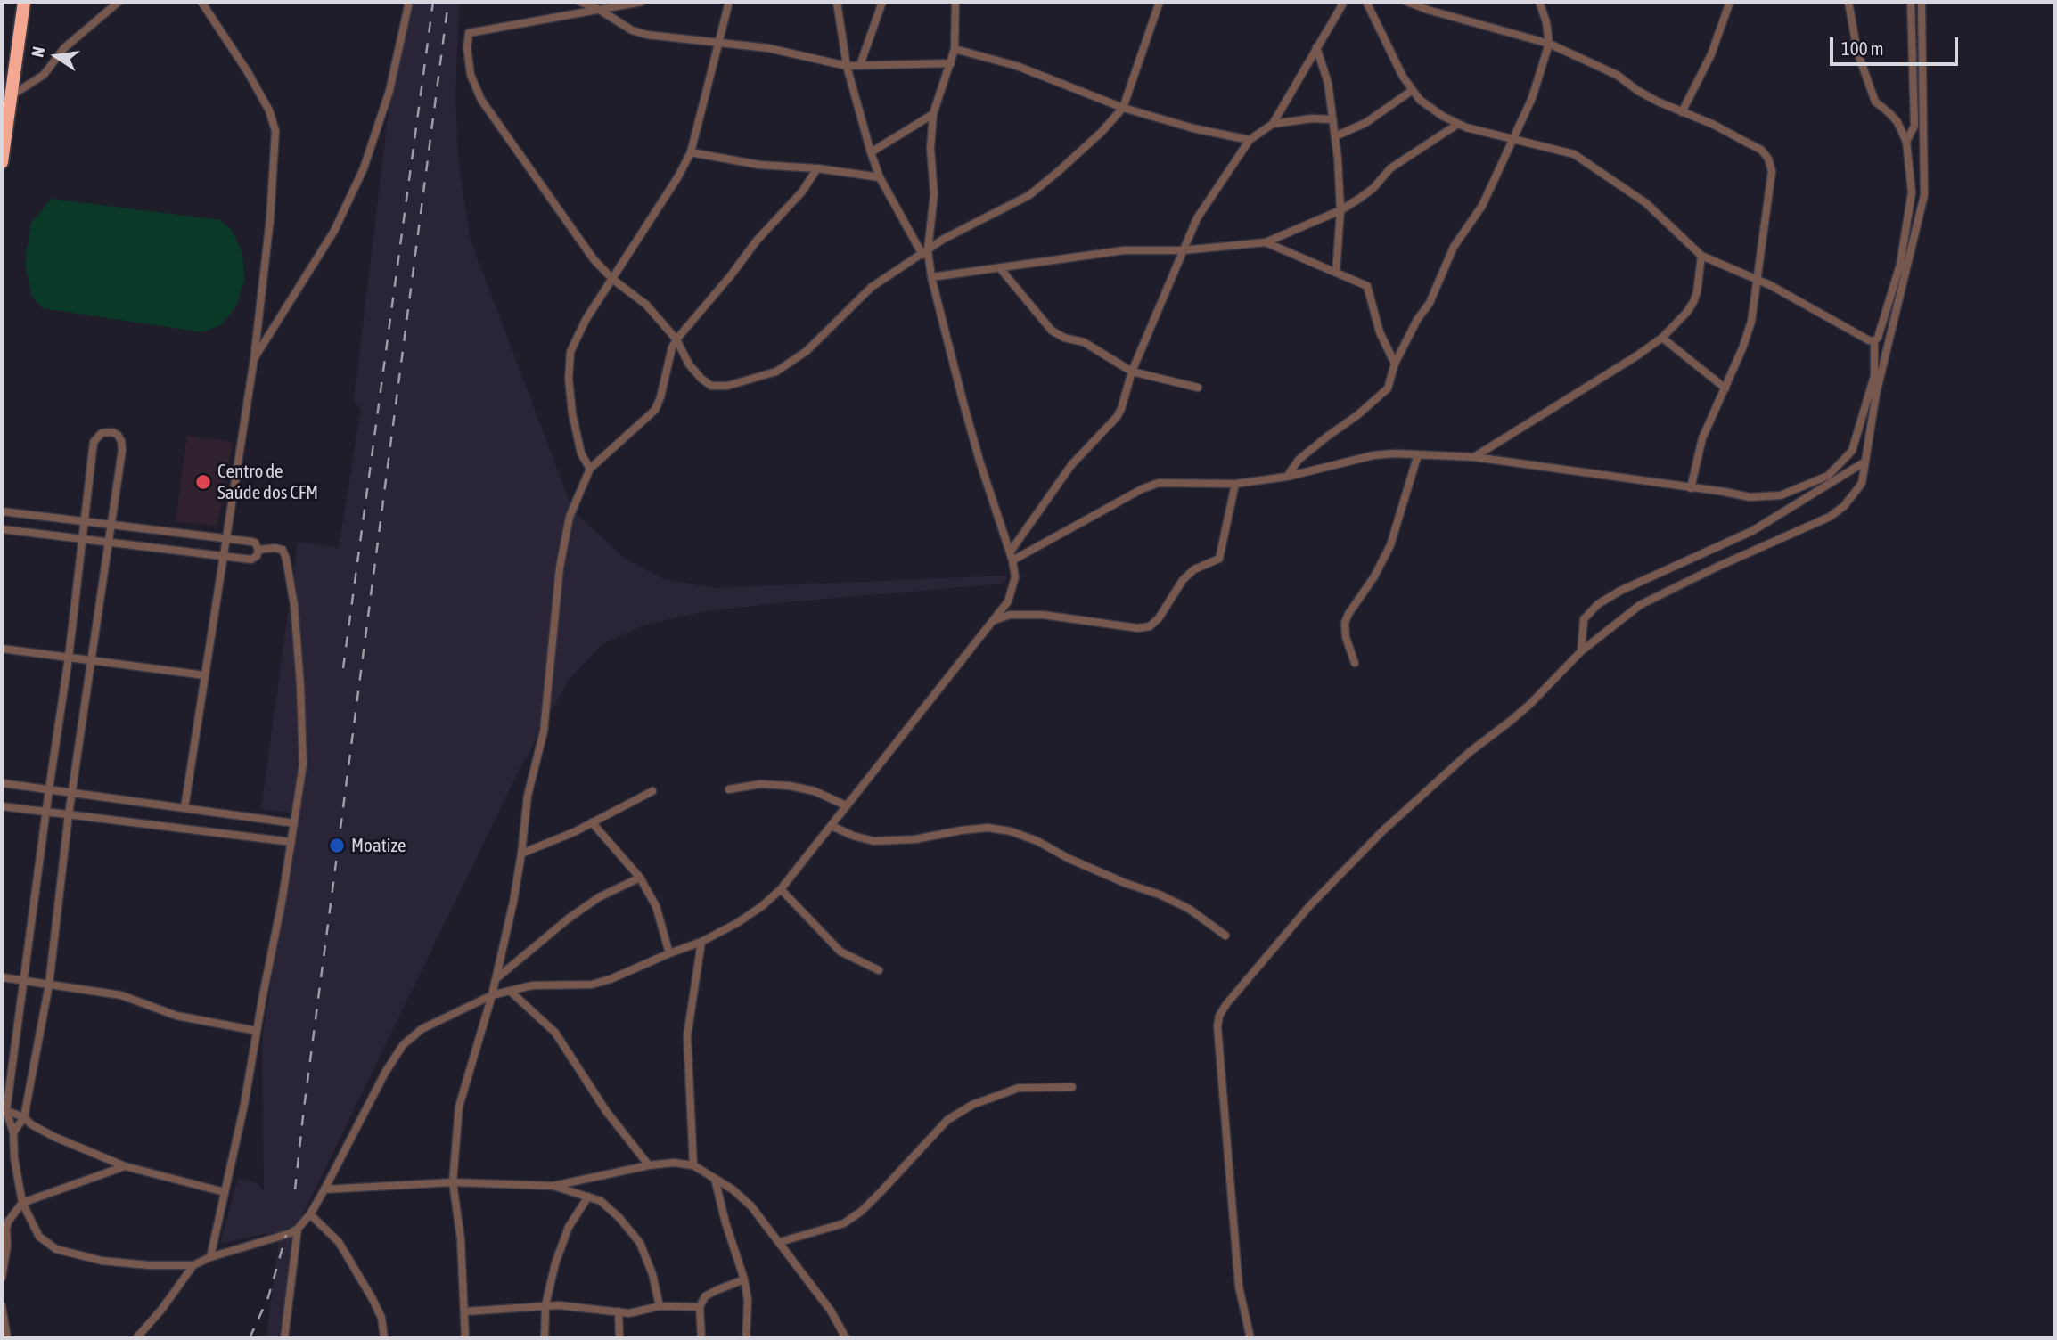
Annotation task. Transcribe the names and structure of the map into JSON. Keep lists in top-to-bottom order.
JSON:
{
  "places": ["Centro de Saúde dos CFM", "Moatize"],
  "scale_bar": "100 m",
  "north": "left"
}
